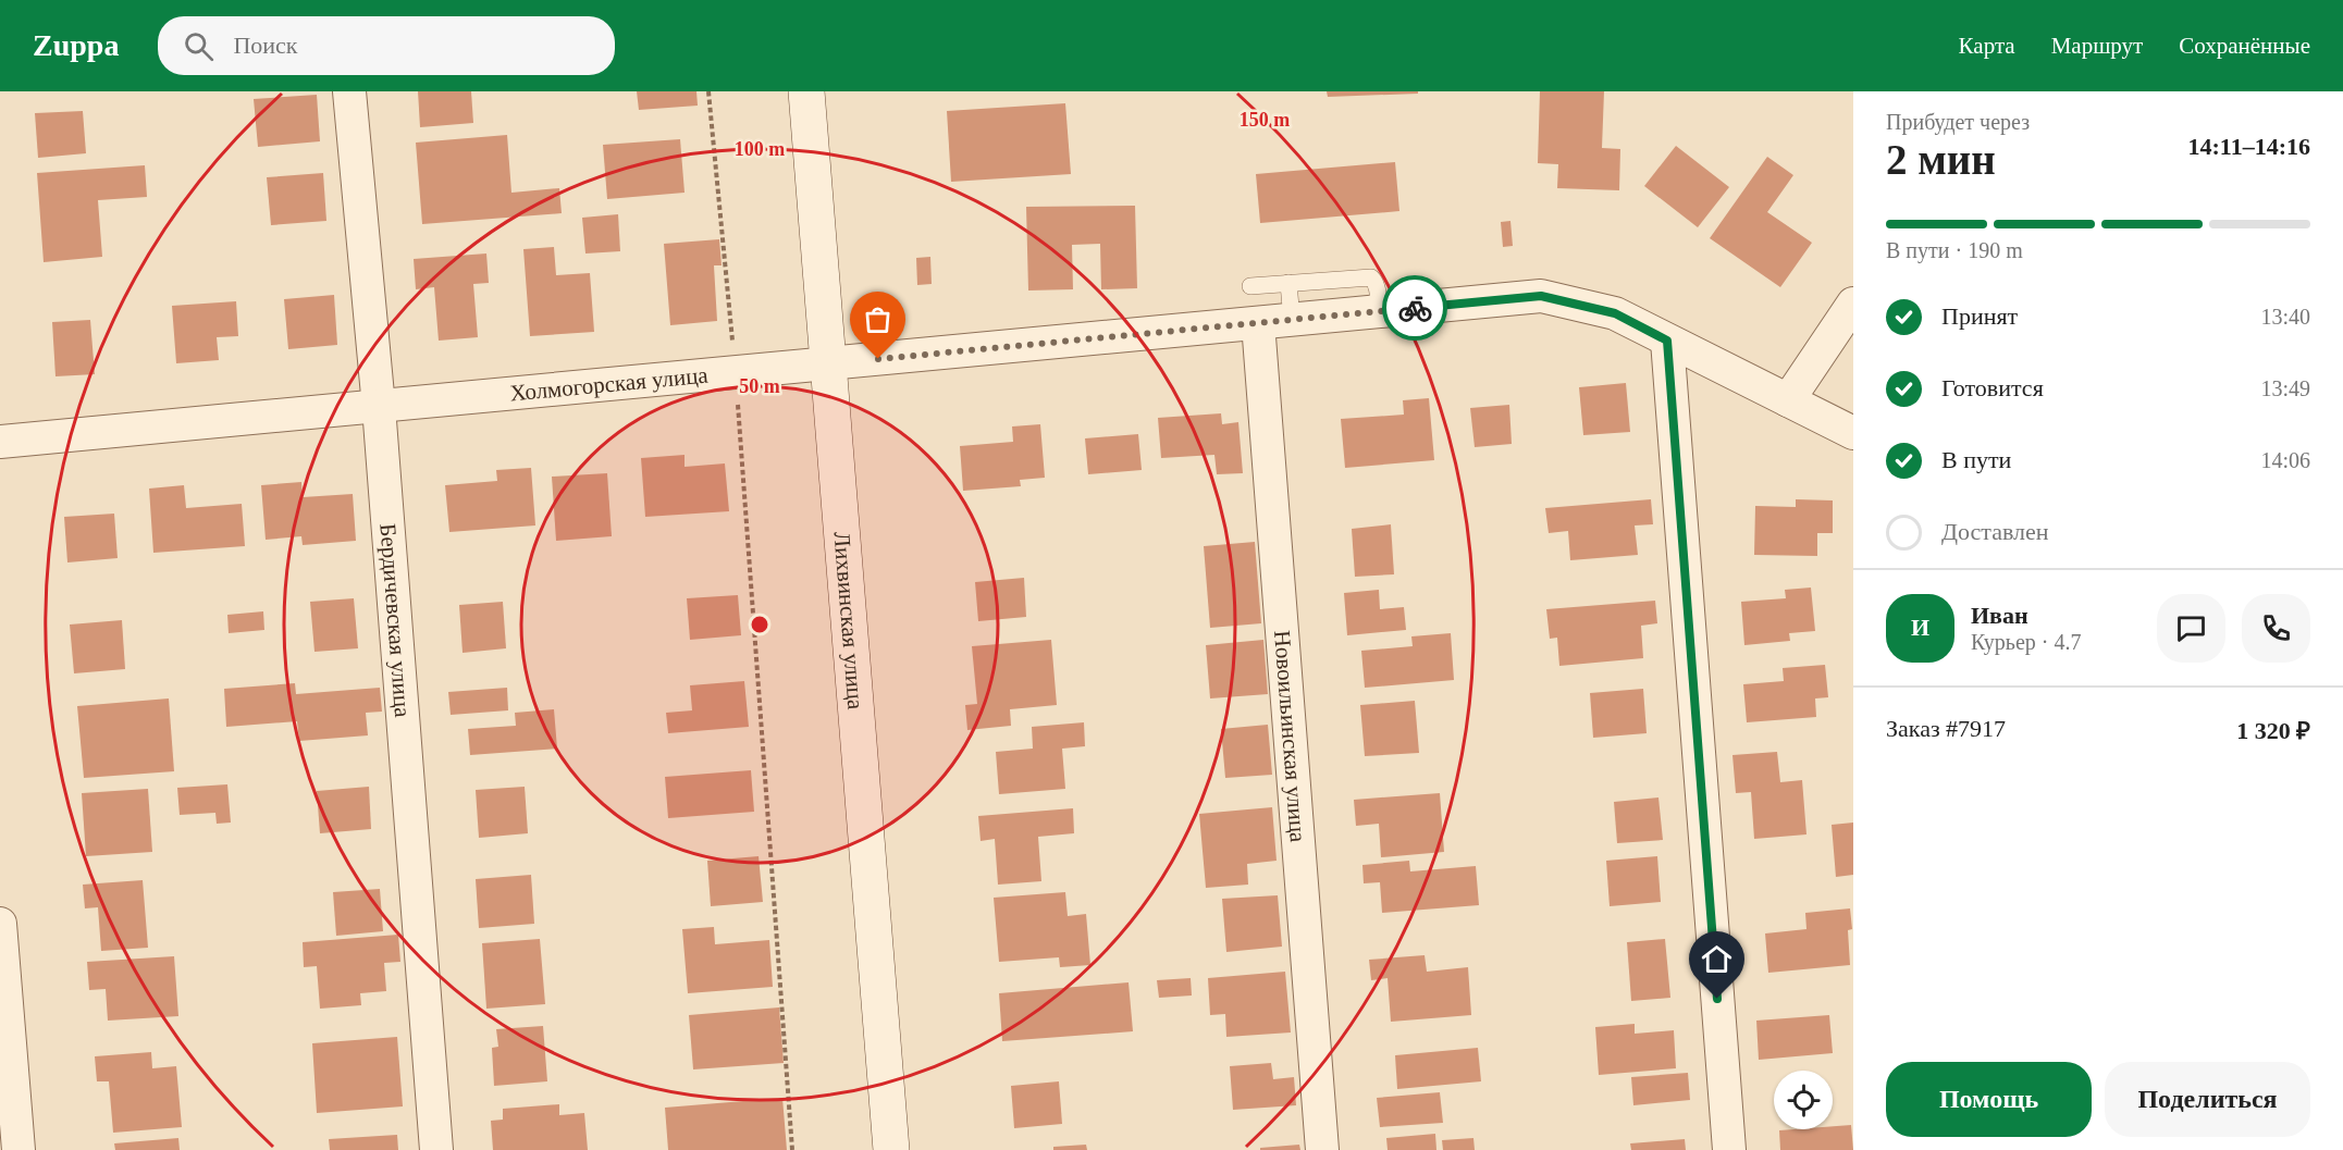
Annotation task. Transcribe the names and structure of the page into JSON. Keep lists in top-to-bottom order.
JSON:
{
  "streets": {
    "main road": ["Лихвинская улица"],
    "street": ["Холмогорская улица", "Бердичевская улица", "Новоильинская улица"]
  },
  "crossings": [
    ["Холмогорская улица", "Бердичевская улица"],
    ["Холмогорская улица", "Лихвинская улица"],
    ["Холмогорская улица", "Новоильинская улица"]
  ],
  "page": {
    "header": "Zuppa",
    "search": "Поиск",
    "nav": ["Карта", "Маршрут", "Сохранённые"],
    "heading": ["2 мин", "Прибудет через", "14:11–14:16"],
    "panel": [
      "Иван",
      "Курьер · 4.7",
      "Заказ #7917",
      "1 320 ₽"
    ],
    "bar": "В пути · 190 m",
    "list": [
      ["Принят", "13:40"],
      ["Готовится", "13:49"],
      ["В пути", "14:06"],
      "Доставлен"
    ],
    "round": "И",
    "buttons": ["Помощь", "Поделиться"]
  },
  "rings": ["150 m", "100 m", "50 m"]
}
